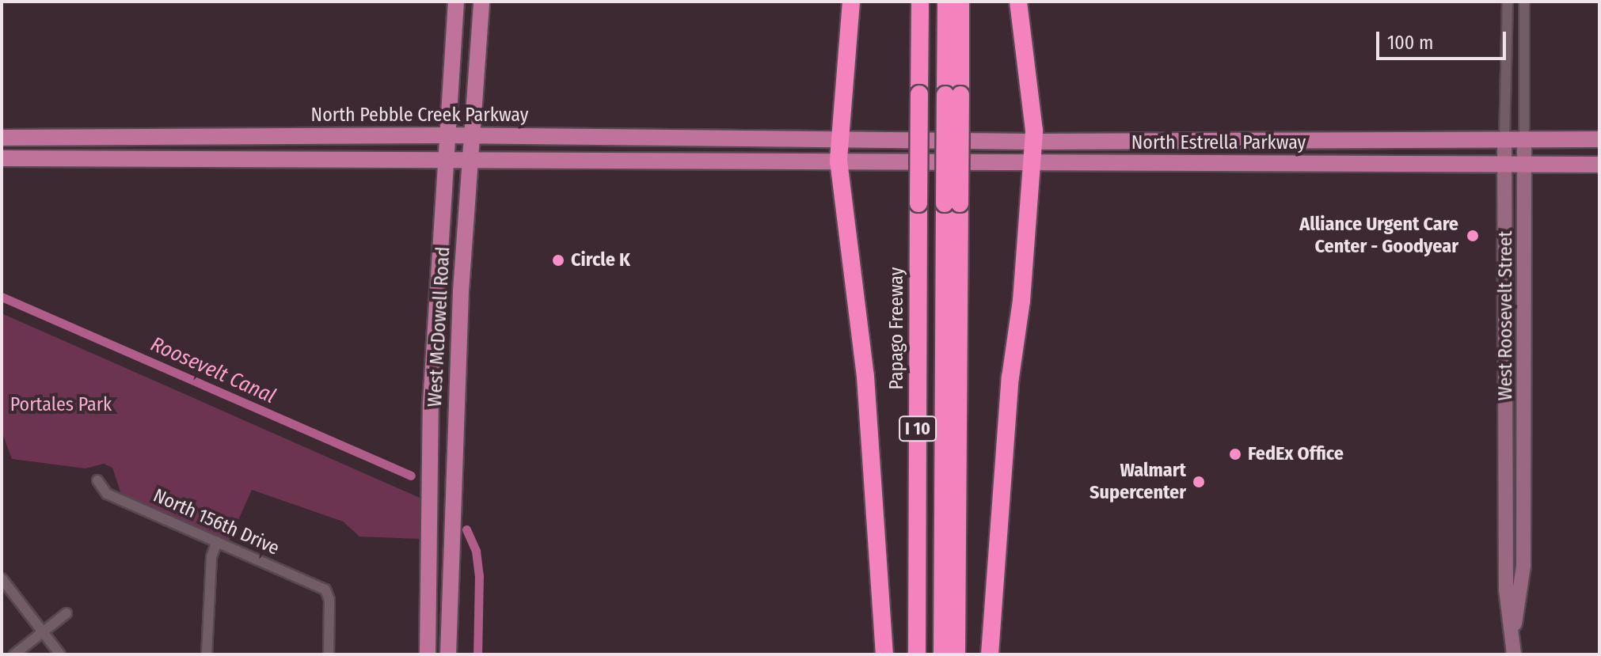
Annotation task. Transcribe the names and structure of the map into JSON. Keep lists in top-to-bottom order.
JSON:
{
  "streets": {
    "highway": ["Papago Freeway", "I 10"],
    "main road": ["North Pebble Creek Parkway", "North Estrella Parkway", "West McDowell Road"],
    "street": ["West Roosevelt Street", "North 156th Drive"]
  },
  "crossings": [
    ["North Pebble Creek Parkway", "North Estrella Parkway"],
    ["North Pebble Creek Parkway", "West McDowell Road"],
    ["North Estrella Parkway", "West Roosevelt Street"]
  ],
  "water": ["Roosevelt Canal"],
  "parks": ["Portales Park"],
  "places": [
    "Alliance Urgent Care Center - Goodyear",
    "Circle K",
    "FedEx Office",
    "Walmart Supercenter"
  ],
  "scale_bar": "100 m"
}
